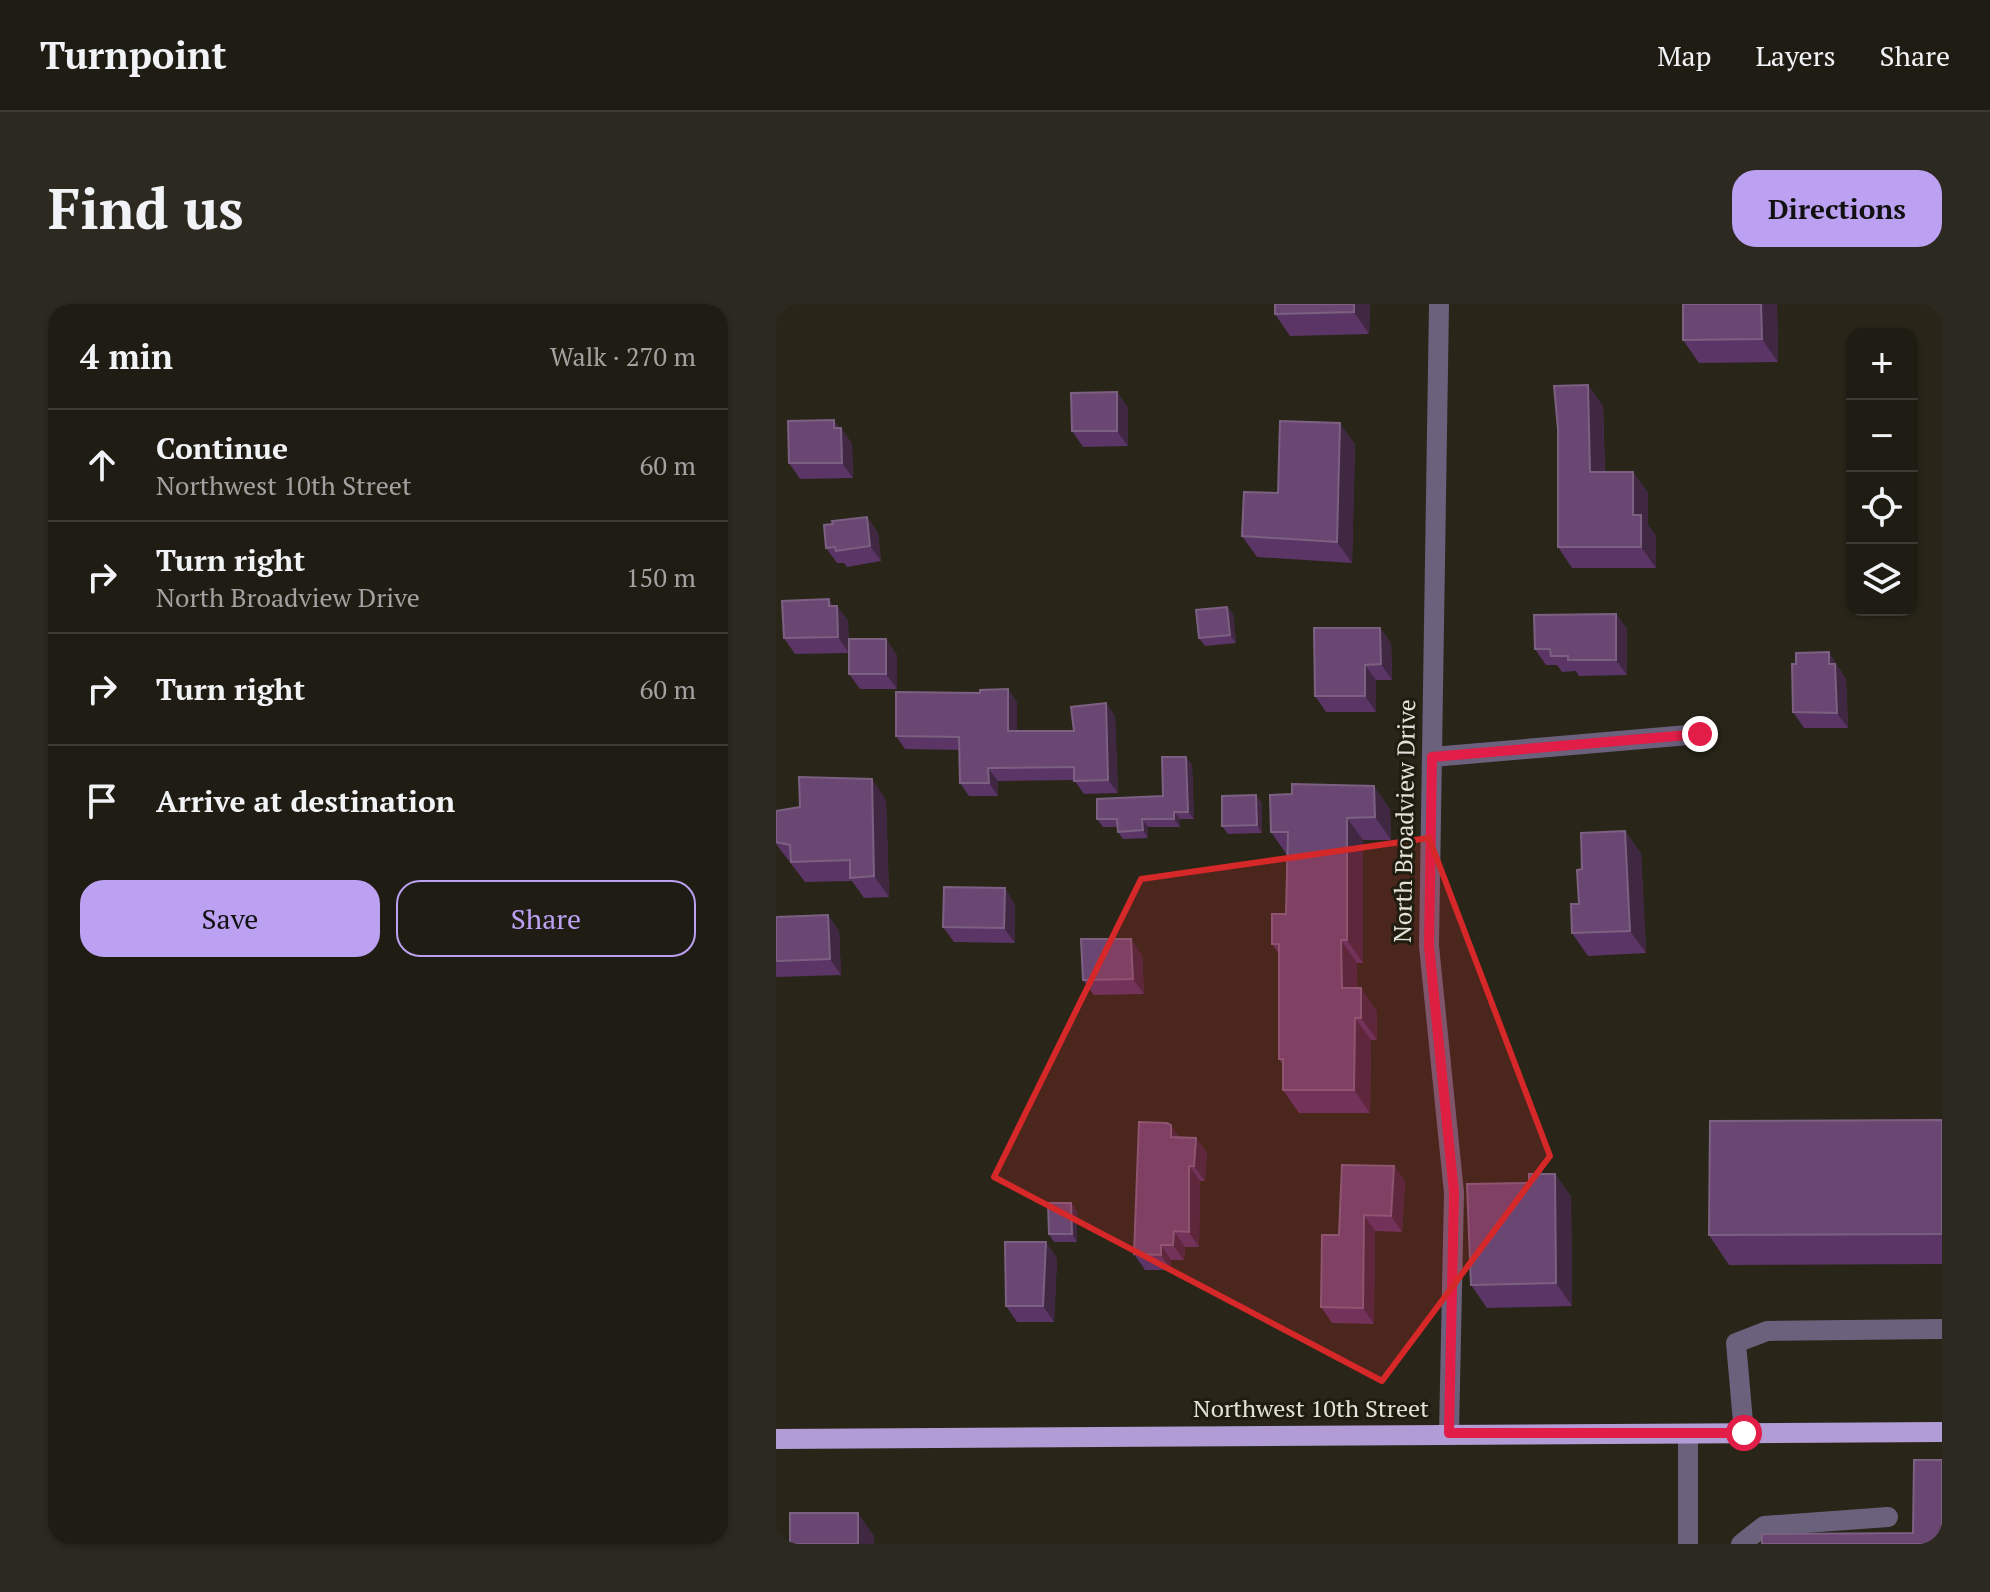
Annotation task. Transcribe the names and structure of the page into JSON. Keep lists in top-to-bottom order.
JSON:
{
  "streets": {
    "main road": ["Northwest 10th Street"],
    "street": ["North Broadview Drive"]
  },
  "crossings": [
    ["North Broadview Drive", "Northwest 10th Street"]
  ],
  "page": {
    "header": "Turnpoint",
    "nav": ["Map", "Layers", "Share"],
    "buttons": [
      "Directions",
      ["Save", "Share"]
    ],
    "title": "Find us",
    "heading": ["4 min", "Walk · 270 m"],
    "map_buttons": ["+", "−"],
    "list": [
      ["Continue", "Northwest 10th Street", "60 m"],
      ["Turn right", "North Broadview Drive", "150 m"],
      ["Turn right", "60 m"],
      "Arrive at destination"
    ]
  }
}
